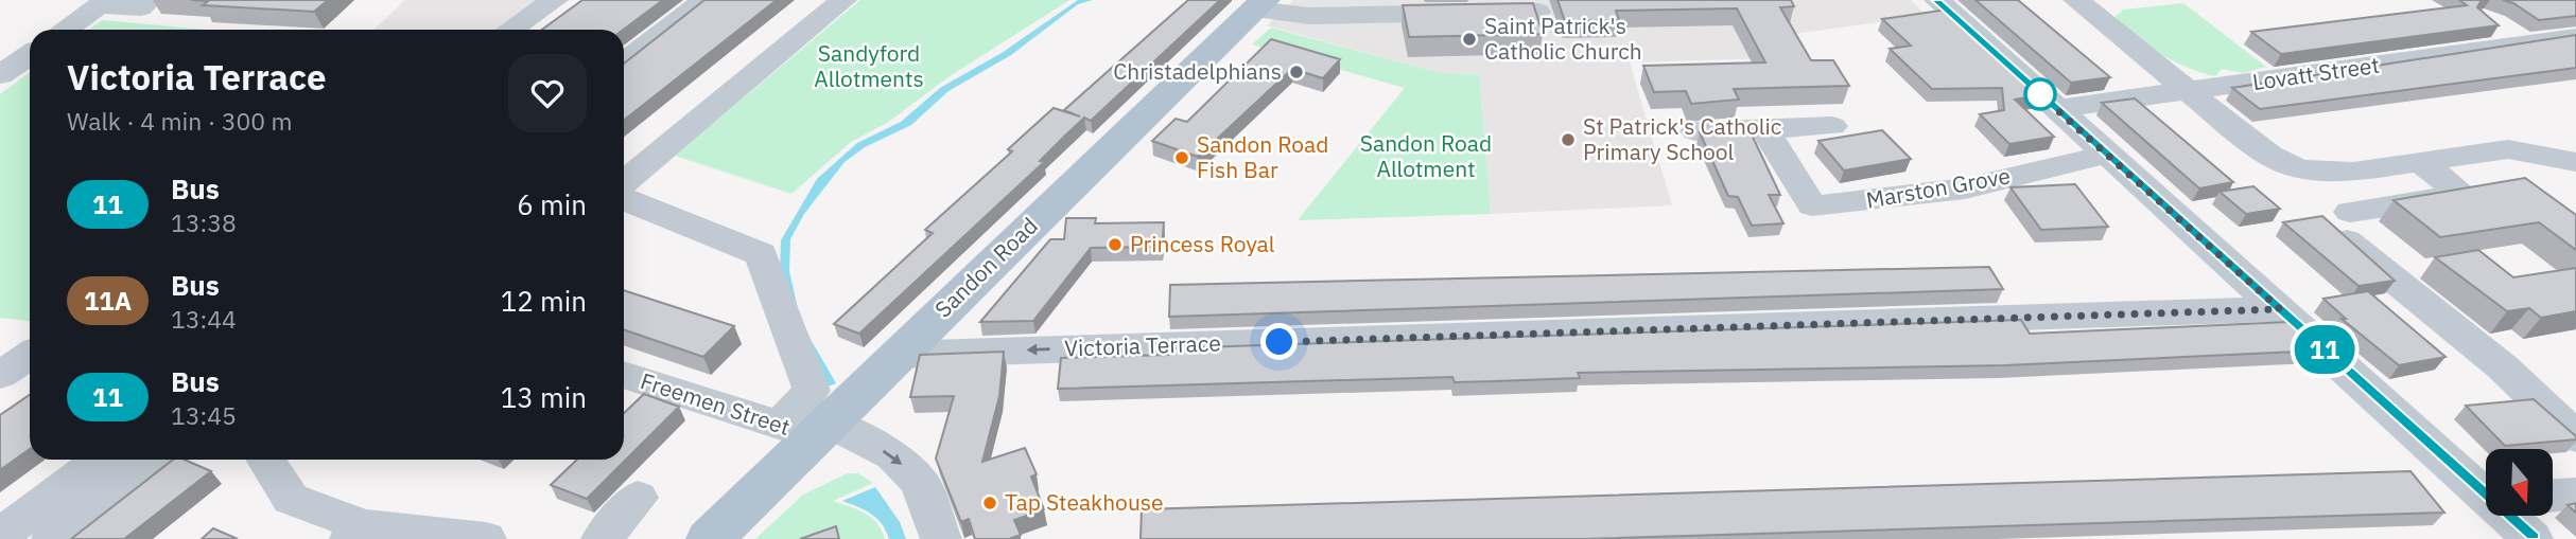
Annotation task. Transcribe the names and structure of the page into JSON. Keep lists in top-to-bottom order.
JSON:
{
  "streets": {
    "main road": ["Sandon Road"],
    "street": [
      "Lovatt Street",
      "Marston Grove",
      "Victoria Terrace",
      "Freemen Street"
    ]
  },
  "crossings": [
    ["Sandon Road", "Victoria Terrace"],
    ["Sandon Road", "Freemen Street"]
  ],
  "one_way": ["Victoria Terrace", "Freemen Street"],
  "parks": ["Sandyford Allotments", "Sandon Road Allotment"],
  "places": [
    "Saint Patrick's Catholic Church",
    "Christadelphians",
    "St Patrick's Catholic Primary School",
    "Sandon Road Fish Bar",
    "Princess Royal",
    "Tap Steakhouse"
  ],
  "lines": ["bus line 11"],
  "north": "bottom",
  "page": {
    "on_map": "11",
    "heading": ["Victoria Terrace", "Walk · 4 min · 300 m"],
    "list": [
      {
        "mark": "11",
        "name": "Bus",
        "note": "13:38",
        "value": "6 min"
      },
      {
        "mark": "11A",
        "name": "Bus",
        "note": "13:44",
        "value": "12 min"
      },
      {
        "mark": "11",
        "name": "Bus",
        "note": "13:45",
        "value": "13 min"
      }
    ]
  }
}
